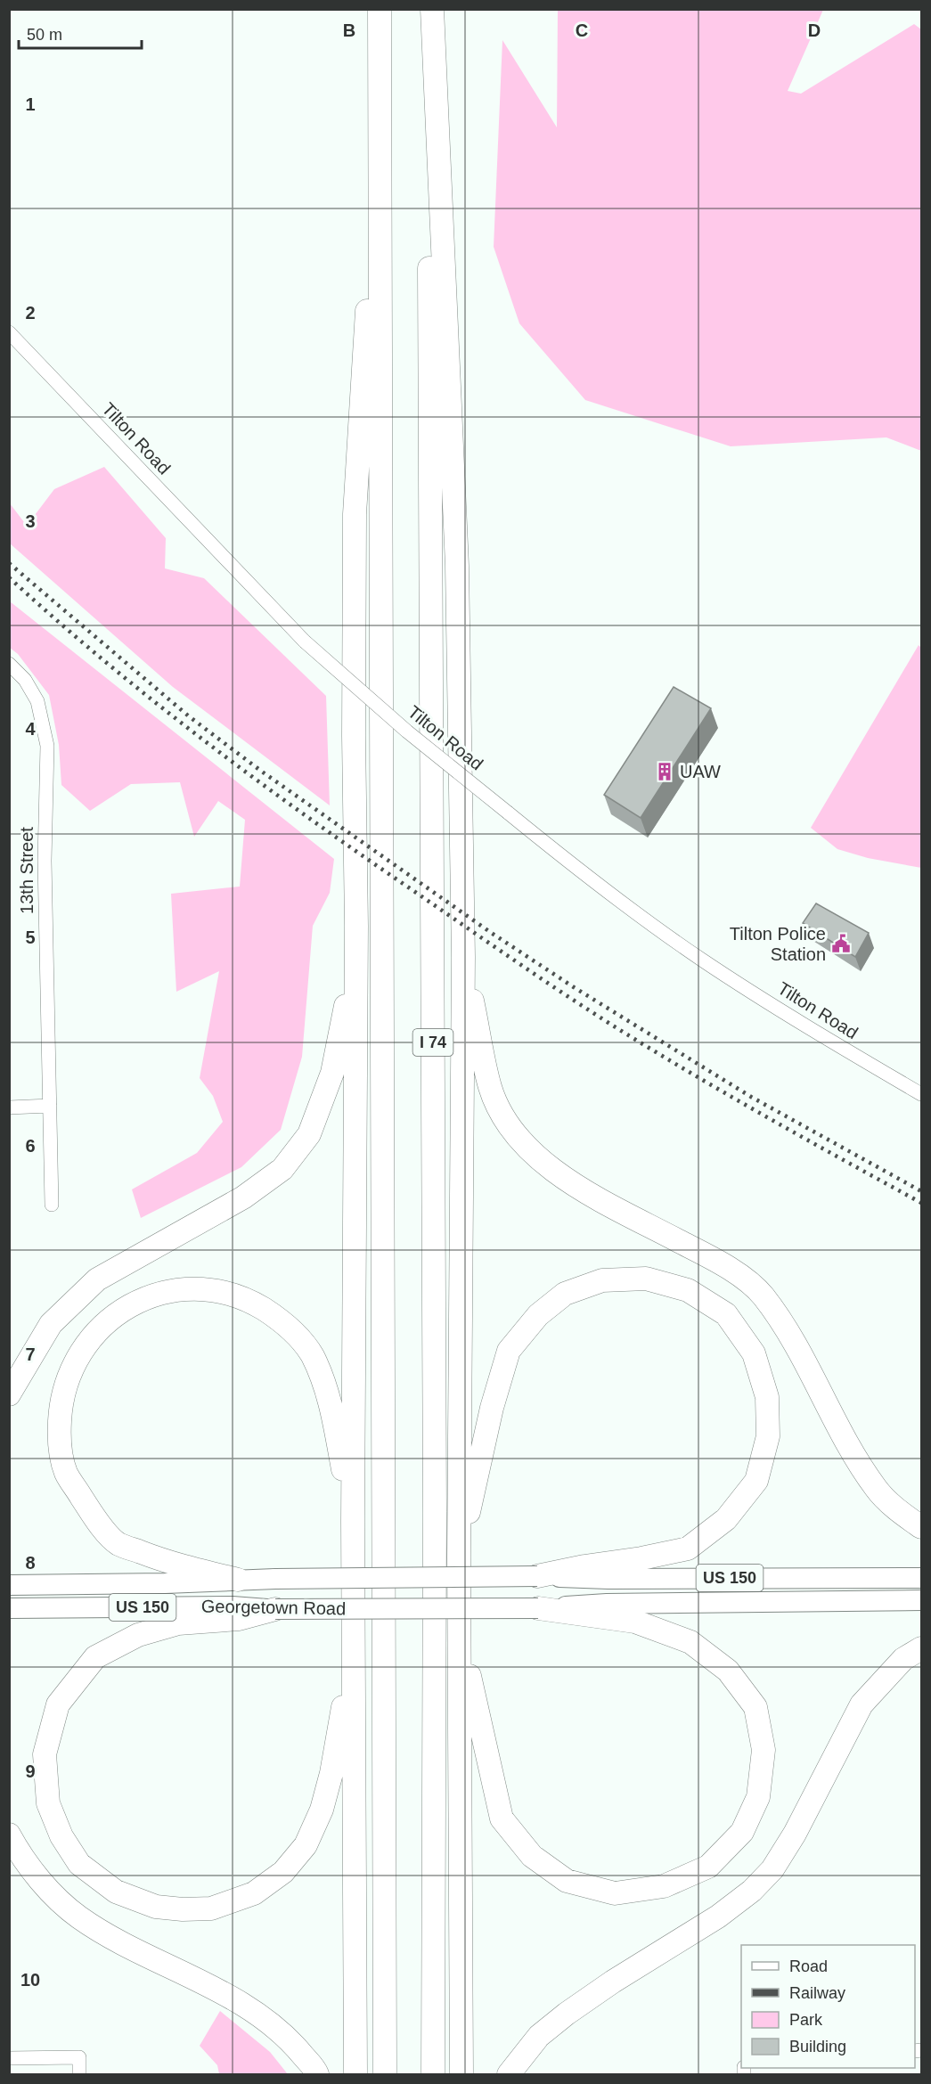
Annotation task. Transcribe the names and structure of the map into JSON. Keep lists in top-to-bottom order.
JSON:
{
  "streets": {
    "highway": ["I 74"],
    "main road": ["US 150", "Georgetown Road"],
    "street": ["Tilton Road", "13th Street"]
  },
  "crossings": [
    ["US 150", "Georgetown Road"]
  ],
  "places": {
    "building": ["UAW"],
    "public building": ["Tilton Police Station"]
  },
  "legend": [
    "Road",
    "Railway",
    "Park",
    "Building"
  ],
  "scale_bar": "50 m",
  "grid": {
    "columns": ["B", "C", "D"],
    "rows": [
      "1",
      "2",
      "3",
      "4",
      "5",
      "6",
      "7",
      "8",
      "9",
      "10"
    ]
  }
}
